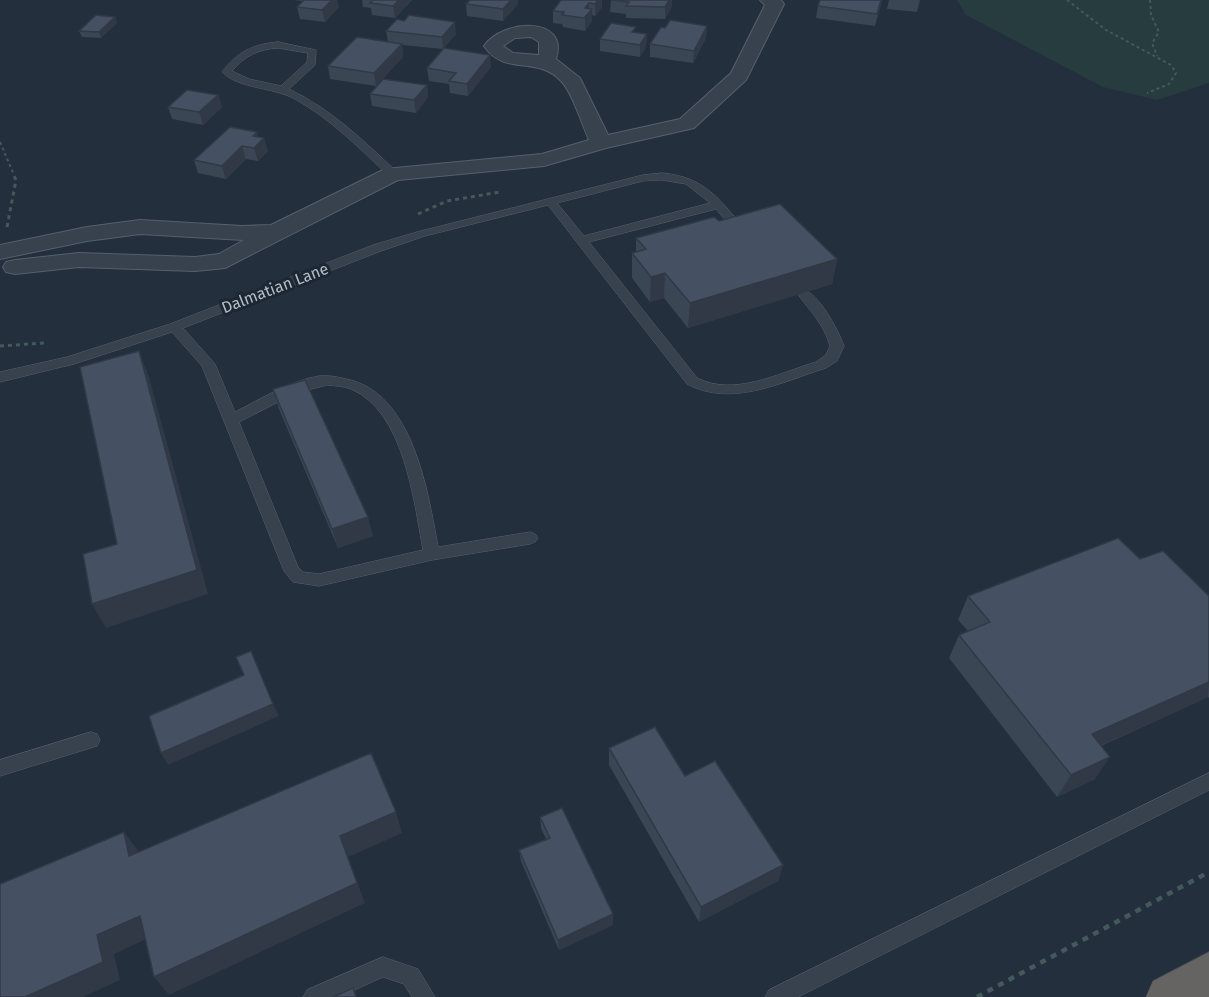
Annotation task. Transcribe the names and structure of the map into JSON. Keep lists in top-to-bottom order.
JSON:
{
  "streets": {
    "lane": ["Dalmatian Lane"]
  }
}
